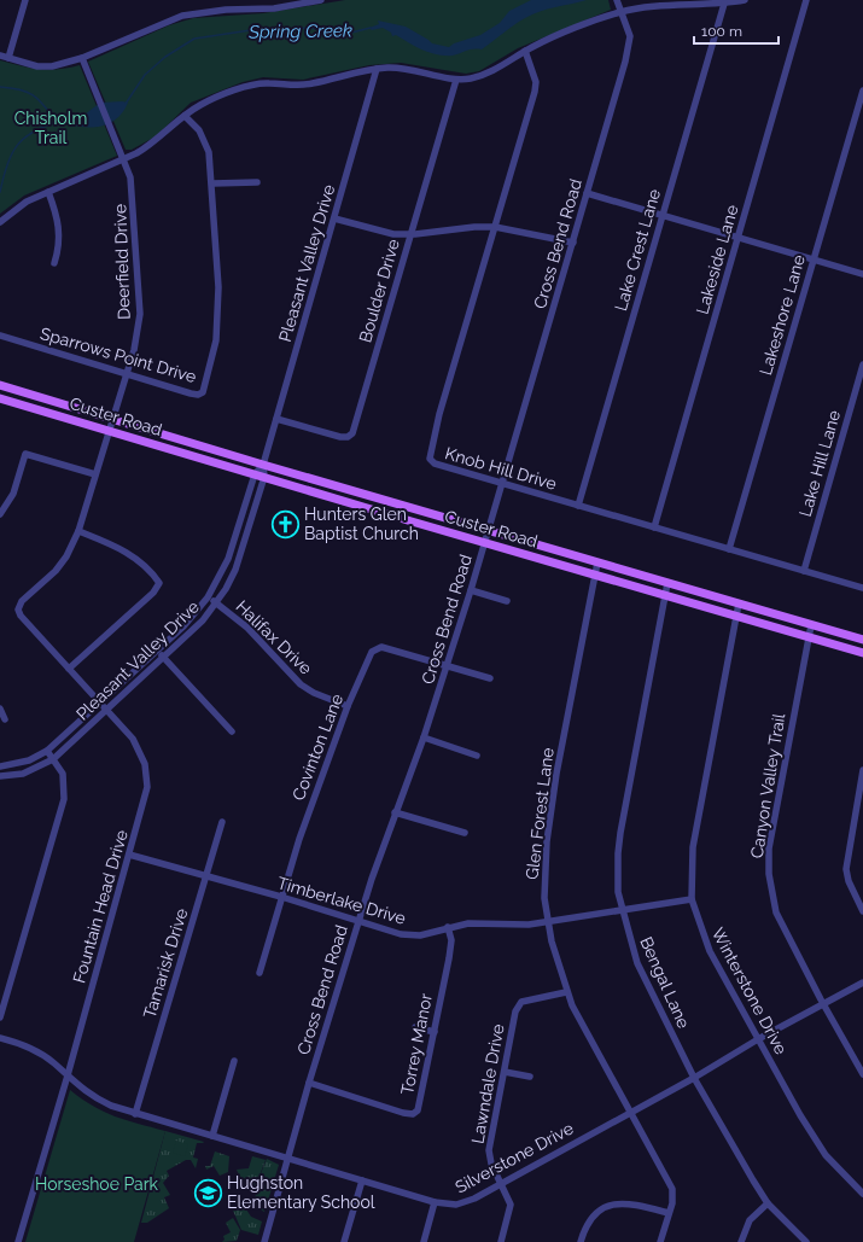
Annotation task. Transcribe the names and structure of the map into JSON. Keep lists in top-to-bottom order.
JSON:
{
  "streets": {
    "main road": ["Custer Road"],
    "street": [
      "Cross Bend Road",
      "Lake Crest Lane",
      "Lakeside Lane",
      "Deerfield Drive",
      "Pleasant Valley Drive",
      "Boulder Drive",
      "Lakeshore Lane",
      "Sparrows Point Drive",
      "Lake Hill Lane",
      "Knob Hill Drive",
      "Halifax Drive",
      "Covinton Lane",
      "Canyon Valley Trail",
      "Glen Forest Lane",
      "Timberlake Drive",
      "Fountain Head Drive",
      "Tamarisk Drive",
      "Bengal Lane",
      "Winterstone Drive",
      "Torrey Manor",
      "Lawndale Drive",
      "Silverstone Drive"
    ]
  },
  "crossings": [
    ["Cross Bend Road", "Custer Road"],
    ["Cross Bend Road", "Knob Hill Drive"],
    ["Cross Bend Road", "Covinton Lane"],
    ["Cross Bend Road", "Timberlake Drive"],
    ["Cross Bend Road", "Torrey Manor"],
    ["Cross Bend Road", "Silverstone Drive"],
    ["Lake Crest Lane", "Knob Hill Drive"],
    ["Lakeside Lane", "Knob Hill Drive"],
    ["Deerfield Drive", "Sparrows Point Drive"],
    ["Deerfield Drive", "Custer Road"],
    ["Deerfield Drive", "Fountain Head Drive"],
    ["Pleasant Valley Drive", "Boulder Drive"],
    ["Pleasant Valley Drive", "Custer Road"],
    ["Pleasant Valley Drive", "Halifax Drive"],
    ["Pleasant Valley Drive", "Fountain Head Drive"],
    ["Lakeshore Lane", "Knob Hill Drive"],
    ["Custer Road", "Canyon Valley Trail"],
    ["Custer Road", "Glen Forest Lane"],
    ["Custer Road", "Bengal Lane"],
    ["Custer Road", "Winterstone Drive"],
    ["Lake Hill Lane", "Knob Hill Drive"],
    ["Halifax Drive", "Covinton Lane"],
    ["Covinton Lane", "Timberlake Drive"],
    ["Canyon Valley Trail", "Silverstone Drive"],
    ["Glen Forest Lane", "Timberlake Drive"],
    ["Glen Forest Lane", "Lawndale Drive"],
    ["Glen Forest Lane", "Silverstone Drive"],
    ["Timberlake Drive", "Fountain Head Drive"],
    ["Timberlake Drive", "Tamarisk Drive"],
    ["Timberlake Drive", "Bengal Lane"],
    ["Timberlake Drive", "Winterstone Drive"],
    ["Timberlake Drive", "Torrey Manor"],
    ["Fountain Head Drive", "Silverstone Drive"],
    ["Tamarisk Drive", "Silverstone Drive"],
    ["Bengal Lane", "Silverstone Drive"],
    ["Winterstone Drive", "Silverstone Drive"],
    ["Lawndale Drive", "Silverstone Drive"]
  ],
  "water": ["Spring Creek"],
  "parks": ["Chisholm Trail", "Horseshoe Park"],
  "places": {
    "church": ["Hunters Glen Baptist Church"],
    "school or university": ["Hughston Elementary School"]
  },
  "scale_bar": "100 m"
}
